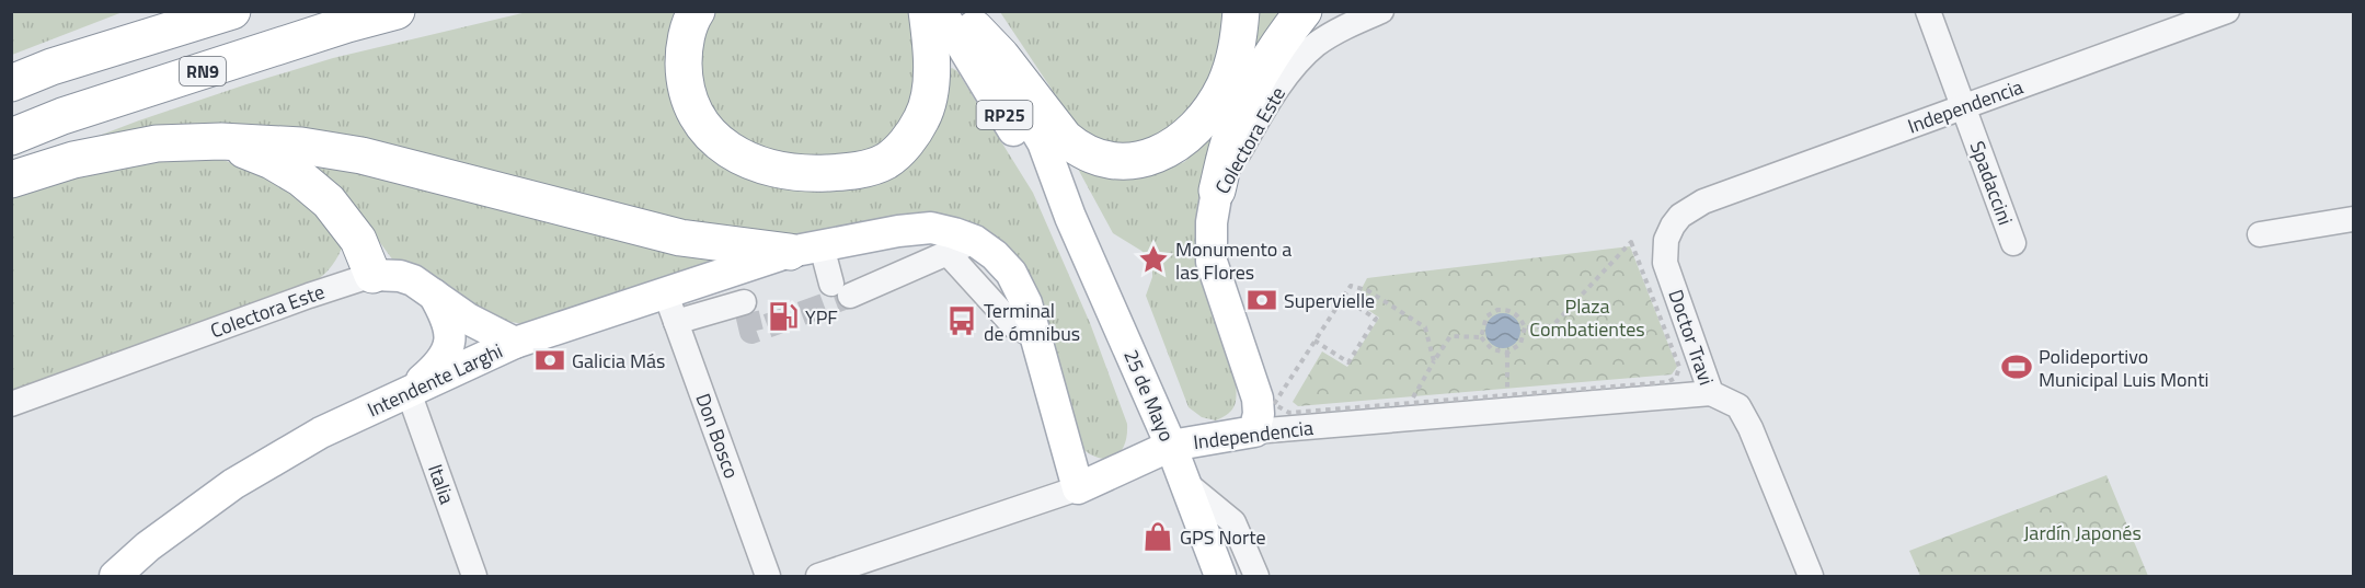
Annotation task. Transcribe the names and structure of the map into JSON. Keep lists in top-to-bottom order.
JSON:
{
  "streets": {
    "highway": ["RN9"],
    "main road": [
      "Independencia",
      "RP25",
      "Colectora Este",
      "Intendente Larghi",
      "25 de Mayo"
    ],
    "street": [
      "Spadaccini",
      "Doctor Travi",
      "Don Bosco",
      "Italia"
    ]
  },
  "crossings": [
    ["Independencia", "Colectora Este"],
    ["Independencia", "Spadaccini"],
    ["Independencia", "Doctor Travi"],
    ["Independencia", "25 de Mayo"],
    ["Colectora Este", "Intendente Larghi"],
    ["Intendente Larghi", "Don Bosco"],
    ["Intendente Larghi", "Italia"]
  ],
  "parks": ["Plaza Combatientes", "Jardín Japonés"],
  "places": {
    "place": ["Monumento a las Flores"],
    "bank": ["Supervielle", "Galicia Más"],
    "fuel station": ["YPF"],
    "bus stop": ["Terminal de ómnibus"],
    "sports": ["Polideportivo Municipal Luis Monti"],
    "shop": ["GPS Norte"]
  }
}
